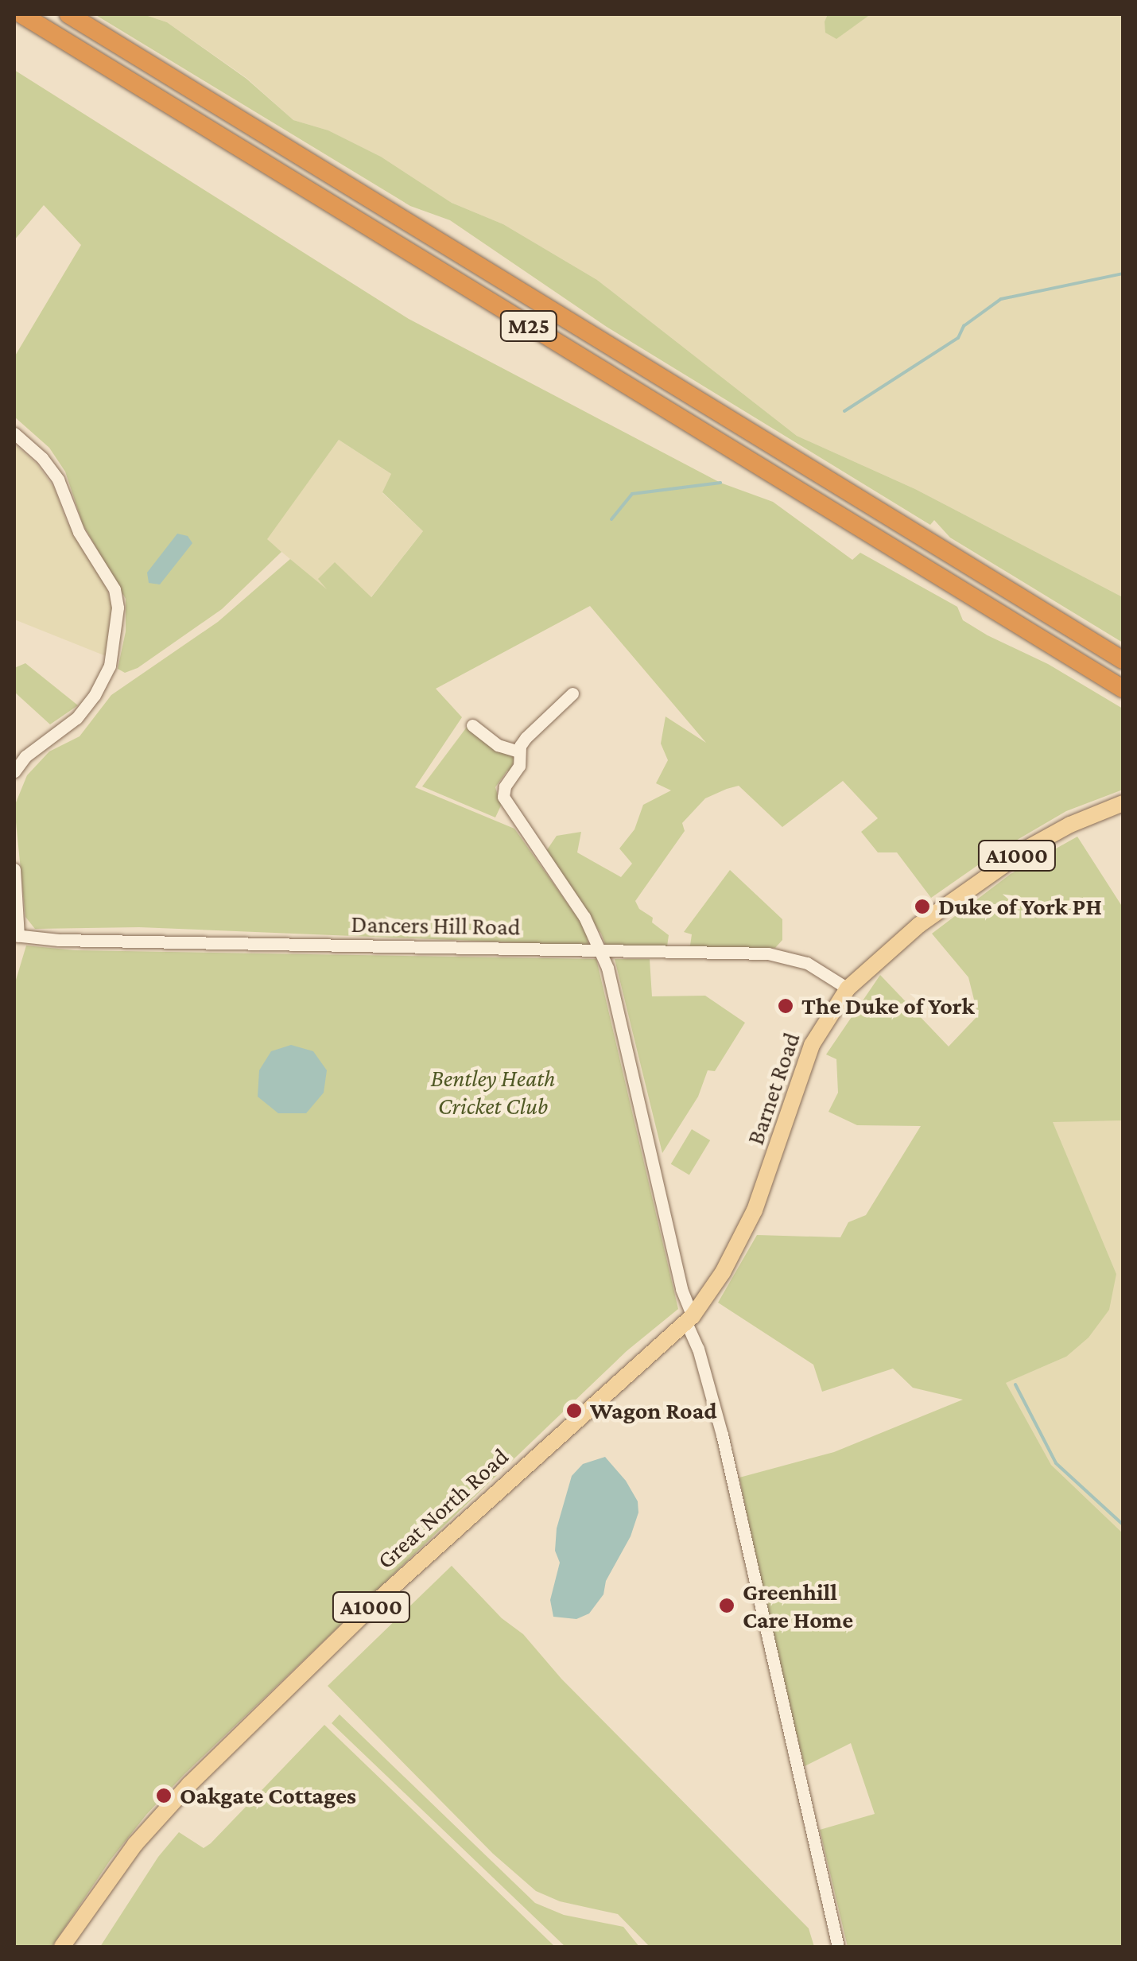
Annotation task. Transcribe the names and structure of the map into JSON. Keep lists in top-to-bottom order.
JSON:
{
  "streets": {
    "highway": ["M25"],
    "main road": ["A1000", "Barnet Road", "Great North Road"],
    "street": ["Dancers Hill Road"]
  },
  "crossings": [
    ["Dancers Hill Road", "Barnet Road"],
    ["Barnet Road", "Great North Road"]
  ],
  "parks": ["Bentley Heath Cricket Club"],
  "places": [
    "Duke of York PH",
    "The Duke of York",
    "Wagon Road",
    "Greenhill Care Home",
    "Oakgate Cottages"
  ]
}
